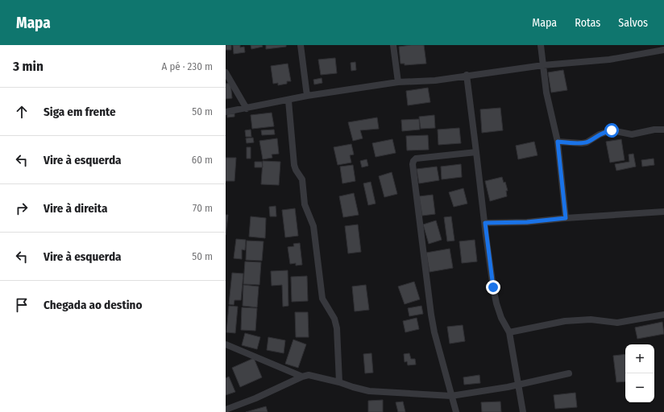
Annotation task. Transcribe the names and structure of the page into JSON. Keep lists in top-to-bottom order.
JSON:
{
  "page": {
    "header": "Mapa",
    "nav": ["Mapa", "Rotas", "Salvos"],
    "heading": ["3 min", "A pé · 230 m"],
    "list": [
      ["Siga em frente", "50 m"],
      ["Vire à esquerda", "60 m"],
      ["Vire à direita", "70 m"],
      ["Vire à esquerda", "50 m"],
      "Chegada ao destino"
    ],
    "map_buttons": ["+", "−"]
  }
}
